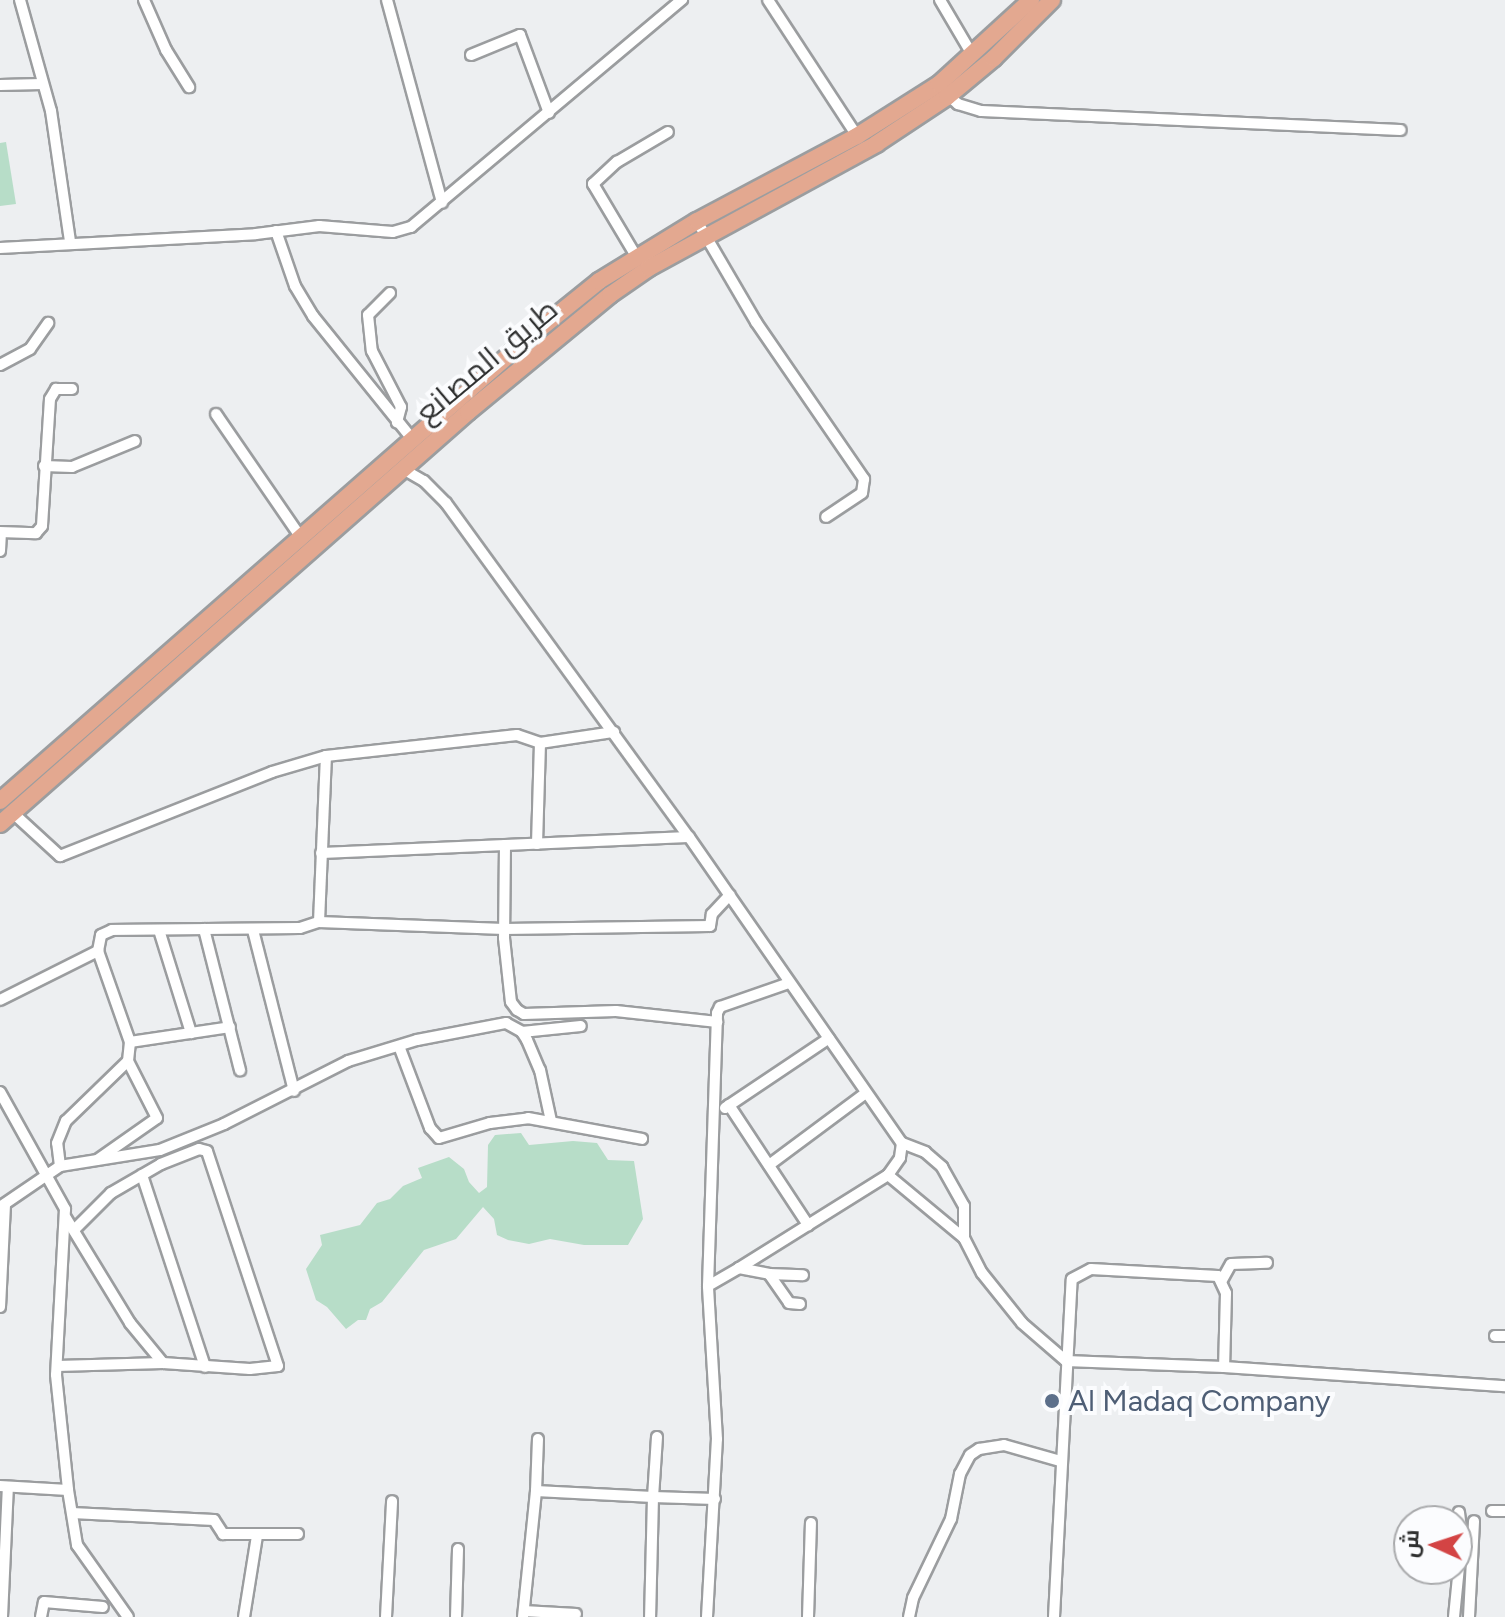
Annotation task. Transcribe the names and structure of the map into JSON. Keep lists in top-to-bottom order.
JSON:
{
  "streets": {
    "main road": ["طريق المصانع"]
  },
  "places": ["Al Madaq Company"],
  "north": "left"
}
